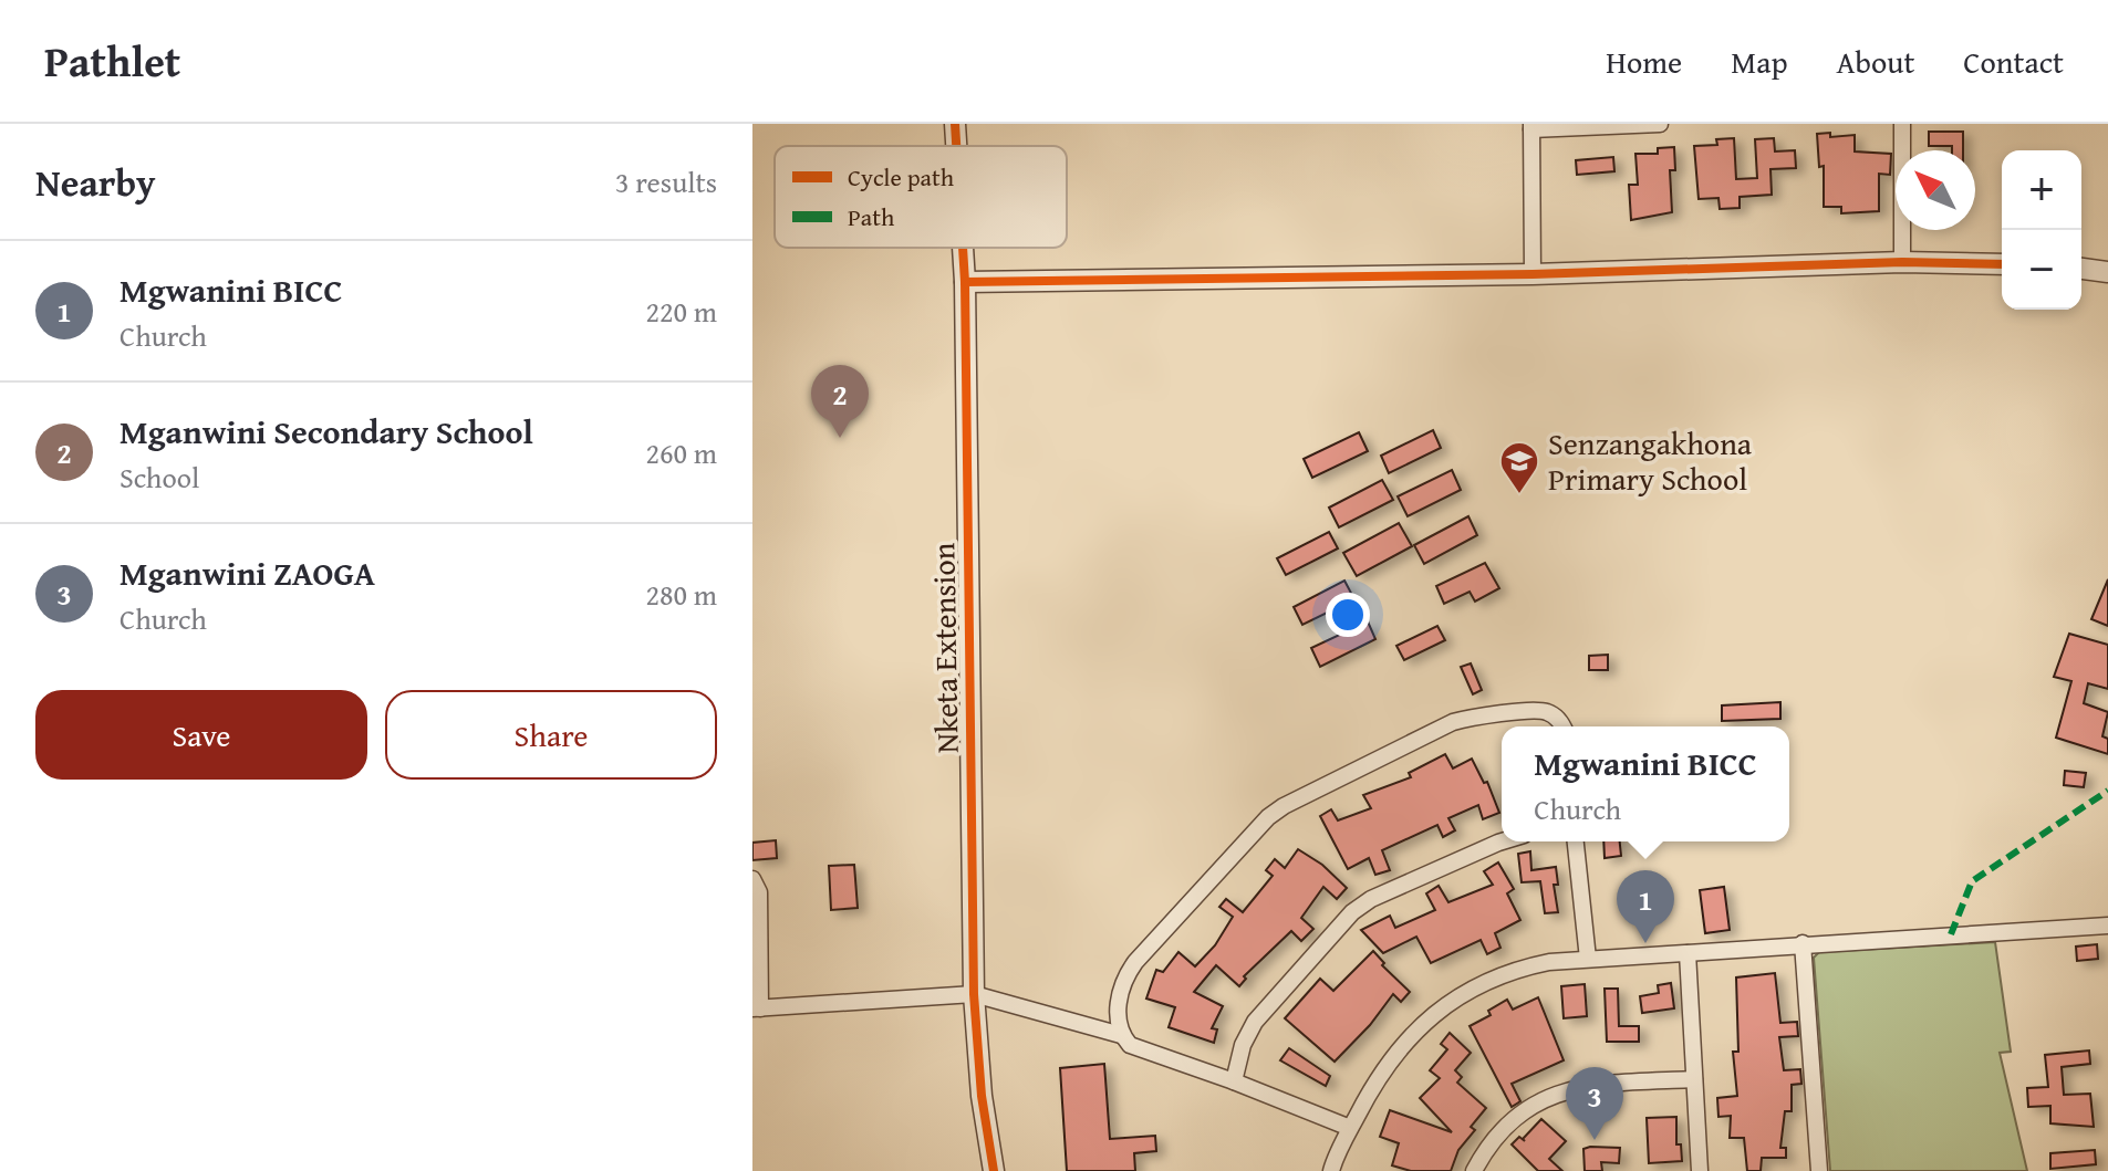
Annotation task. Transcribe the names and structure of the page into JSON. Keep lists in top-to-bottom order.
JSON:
{
  "streets": {
    "street": ["Nketa Extension"]
  },
  "places": {
    "school or university": ["Senzangakhona Primary School"]
  },
  "legend": ["Cycle path", "Path"],
  "north": "top left",
  "page": {
    "header": "Pathlet",
    "nav": [
      "Home",
      "Map",
      "About",
      "Contact"
    ],
    "heading": ["Nearby", "3 results"],
    "map_buttons": ["+", "−"],
    "list": [
      {
        "mark": "1",
        "name": "Mgwanini BICC",
        "note": "Church",
        "value": "220 m"
      },
      {
        "mark": "2",
        "name": "Mganwini Secondary School",
        "note": "School",
        "value": "260 m"
      },
      {
        "mark": "3",
        "name": "Mganwini ZAOGA",
        "note": "Church",
        "value": "280 m"
      }
    ],
    "pins": ["2", "1", "3"],
    "buttons": ["Save", "Share"],
    "popup": ["Mgwanini BICC", "Church"]
  }
}
